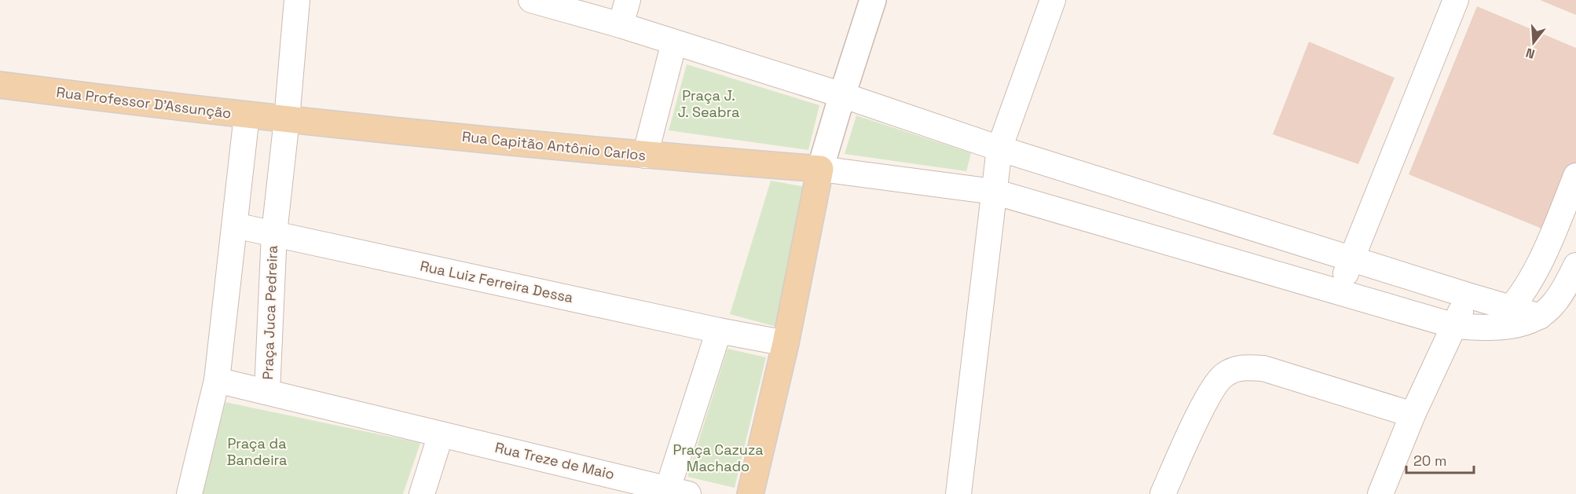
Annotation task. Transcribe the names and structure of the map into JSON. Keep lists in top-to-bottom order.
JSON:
{
  "streets": {
    "main road": ["Rua Professor D'Assunção", "Rua Capitão Antônio Carlos"],
    "street": ["Rua Luiz Ferreira Dessa", "Praça Juca Pedreira", "Rua Treze de Maio"]
  },
  "crossings": [
    ["Rua Professor D'Assunção", "Rua Capitão Antônio Carlos"],
    ["Rua Professor D'Assunção", "Praça Juca Pedreira"],
    ["Rua Capitão Antônio Carlos", "Praça Juca Pedreira"],
    ["Rua Luiz Ferreira Dessa", "Praça Juca Pedreira"]
  ],
  "parks": ["Praça J. J. Seabra", "Praça da Bandeira", "Praça Cazuza Machado"],
  "scale_bar": "20 m",
  "north": "bottom"
}
